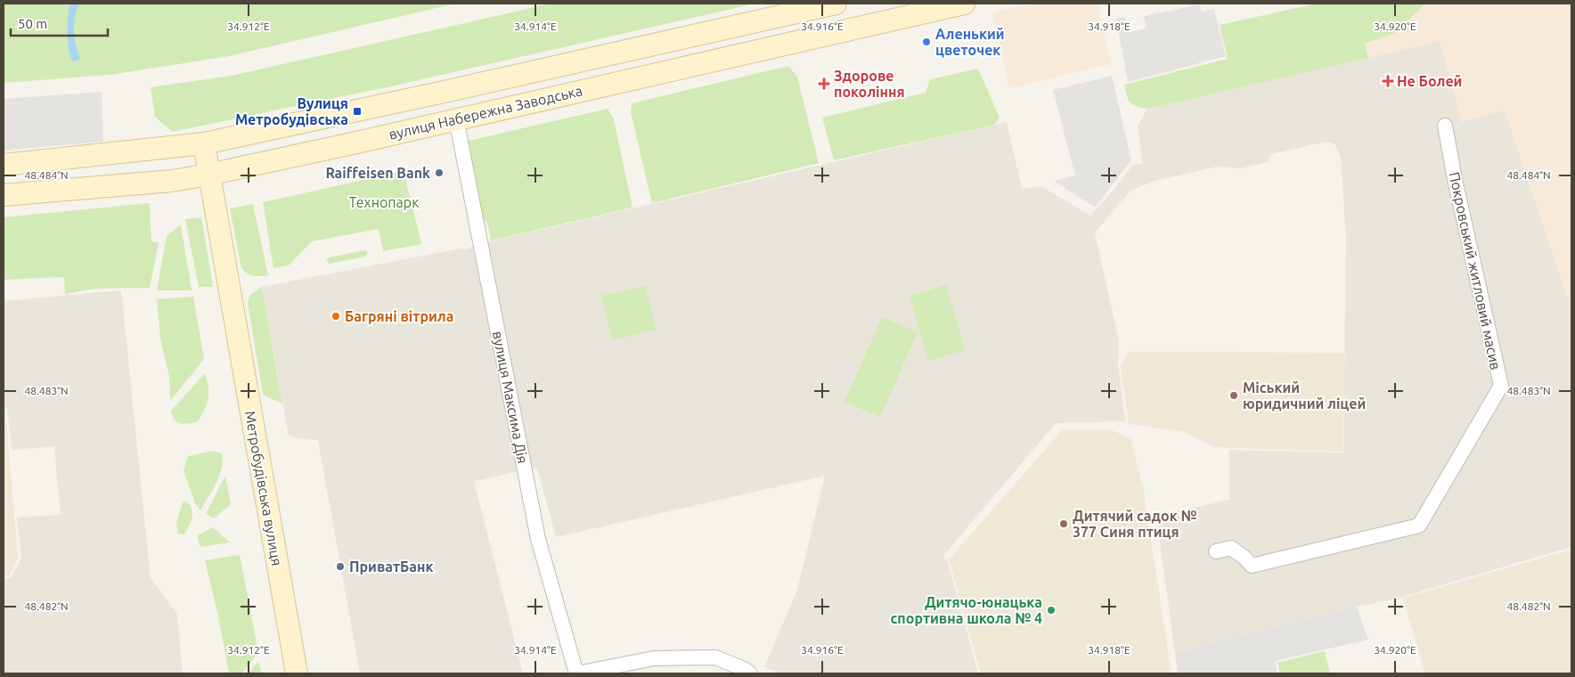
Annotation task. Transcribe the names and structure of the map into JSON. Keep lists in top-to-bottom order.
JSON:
{
  "streets": {
    "main road": ["вулиця Набережна Заводська", "Метробудівська вулиця"],
    "street": ["Покровський житловий масив", "вулиця Максима Дія"]
  },
  "crossings": [
    ["вулиця Набережна Заводська", "вулиця Максима Дія"],
    ["вулиця Набережна Заводська", "Метробудівська вулиця"]
  ],
  "parks": ["Технопарк"],
  "places": {
    "other": [
      "Аленький цветочек",
      "Raiffeisen Bank",
      "Багряні вітрила",
      "Міський юридичний ліцей",
      "Дитячий садок № 377 Синя птиця",
      "ПриватБанк",
      "Дитячо-юнацька спортивна школа № 4"
    ],
    "health": ["Не Болей", "Здорове покоління"],
    "transit": ["Вулиця Метробудівська"]
  },
  "scale_bar": "50 m",
  "coordinates": [
    "34.912°E",
    "34.914°E",
    "34.916°E",
    "34.918°E",
    "34.920°E",
    "48.484°N",
    "48.483°N",
    "48.482°N"
  ]
}
